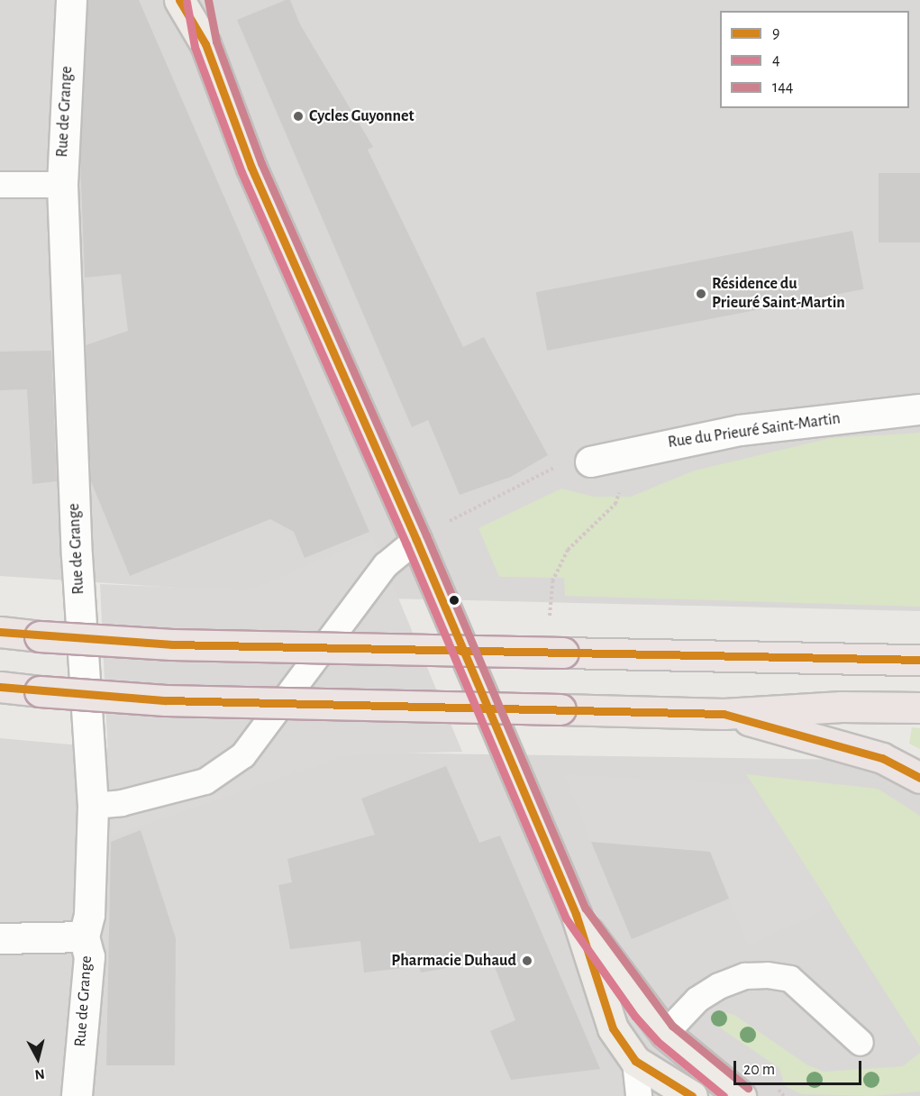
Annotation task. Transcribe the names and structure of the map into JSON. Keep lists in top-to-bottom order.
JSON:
{
  "streets": {
    "street": ["Rue de Grange", "Rue du Prieuré Saint-Martin"]
  },
  "places": ["Cycles Guyonnet", "Résidence du Prieuré Saint-Martin", "Pharmacie Duhaud"],
  "lines": ["transit line 9", "transit line 144", "transit line 4"],
  "legend": ["9", "4", "144"],
  "scale_bar": "20 m",
  "north": "bottom"
}
